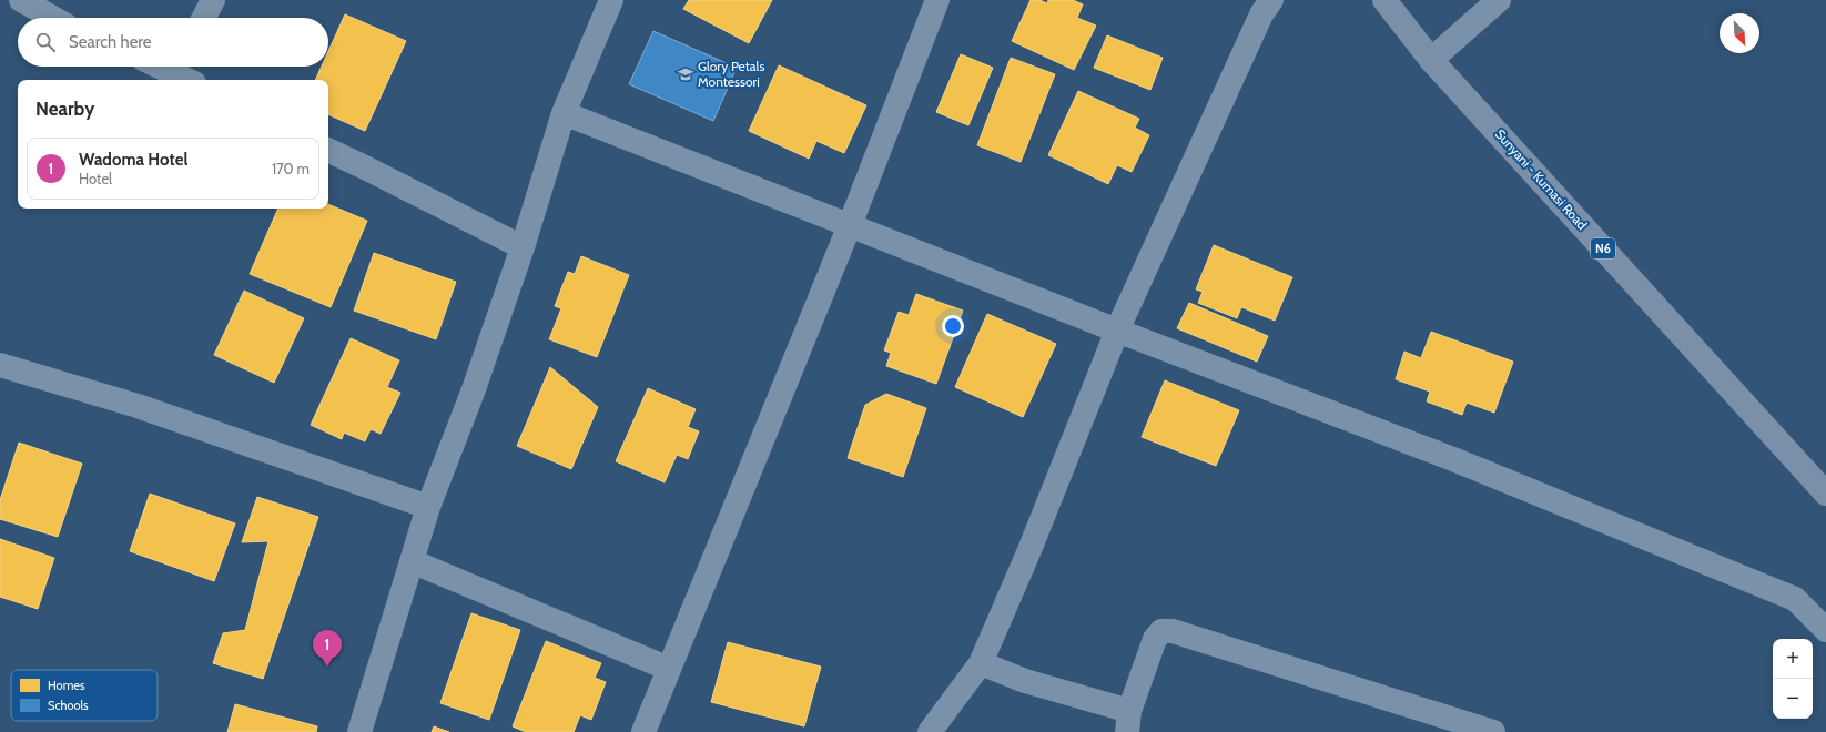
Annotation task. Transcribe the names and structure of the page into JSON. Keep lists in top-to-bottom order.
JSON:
{
  "streets": {
    "main road": ["Sunyani - Kumasi Road", "N6"]
  },
  "places": {
    "school or university": ["Glory Petals Montessori"]
  },
  "legend": ["Homes", "Schools"],
  "north": "bottom right",
  "page": {
    "search": "Search here",
    "heading": "Nearby",
    "list": [
      {
        "mark": "1",
        "name": "Wadoma Hotel",
        "note": "Hotel",
        "value": "170 m"
      }
    ],
    "pins": "1",
    "map_buttons": ["+", "−"]
  }
}
